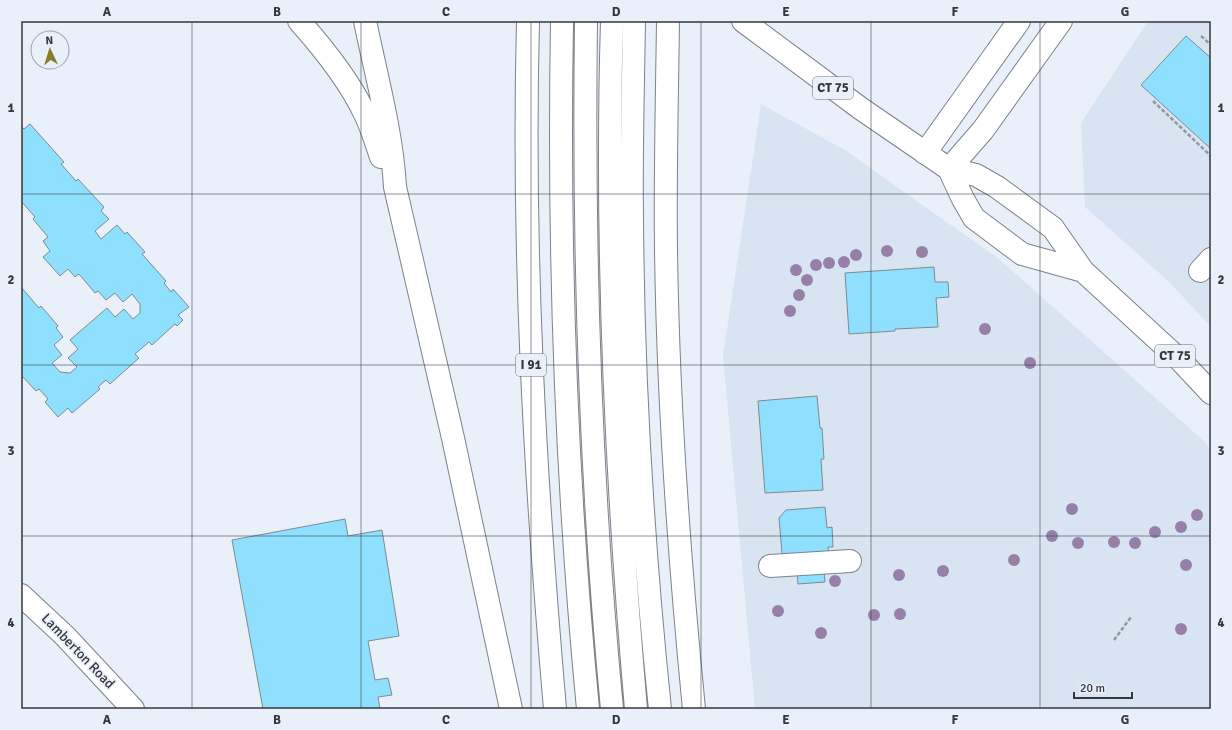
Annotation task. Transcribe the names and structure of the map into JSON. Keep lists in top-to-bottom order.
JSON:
{
  "streets": {
    "main road": ["CT 75", "I 91", "Lamberton Road"]
  },
  "scale_bar": "20 m",
  "north": "top",
  "grid": {
    "columns": [
      "A",
      "B",
      "C",
      "D",
      "E",
      "F",
      "G"
    ],
    "rows": [
      "1",
      "2",
      "3",
      "4"
    ]
  }
}
